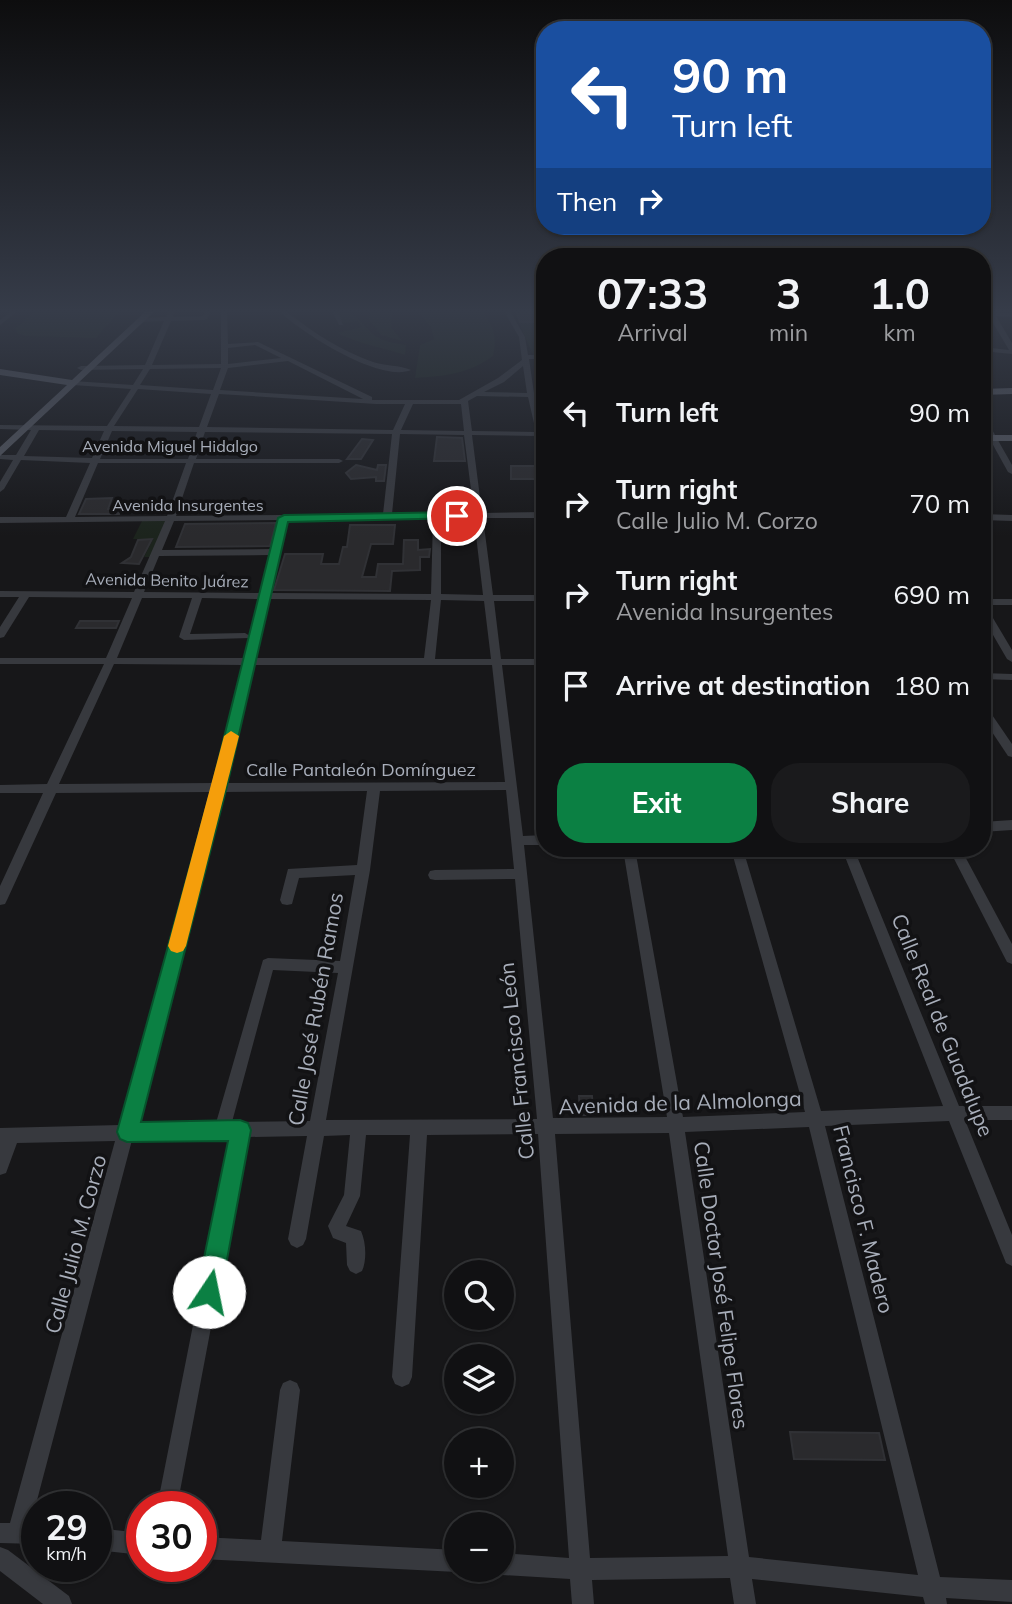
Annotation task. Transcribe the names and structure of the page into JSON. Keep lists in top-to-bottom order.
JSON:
{
  "streets": {
    "street": [
      "Avenida Miguel Hidalgo",
      "Avenida Insurgentes",
      "Avenida Benito Juárez",
      "Calle Pantaleón Domínguez",
      "Calle José Rubén Ramos",
      "Calle Real de Guadalupe",
      "Calle Francisco León",
      "Avenida de la Almolonga",
      "Francisco F. Madero",
      "Calle Julio M. Corzo",
      "Calle Doctor José Felipe Flores"
    ]
  },
  "crossings": [
    ["Avenida Insurgentes", "Calle Francisco León"],
    ["Avenida Insurgentes", "Calle Julio M. Corzo"],
    ["Avenida Benito Juárez", "Calle Francisco León"],
    ["Avenida Benito Juárez", "Calle Julio M. Corzo"],
    ["Calle Pantaleón Domínguez", "Calle José Rubén Ramos"],
    ["Calle Pantaleón Domínguez", "Calle Francisco León"],
    ["Calle Pantaleón Domínguez", "Calle Julio M. Corzo"],
    ["Calle José Rubén Ramos", "Avenida de la Almolonga"],
    ["Calle Francisco León", "Avenida de la Almolonga"],
    ["Avenida de la Almolonga", "Francisco F. Madero"],
    ["Avenida de la Almolonga", "Calle Julio M. Corzo"],
    ["Avenida de la Almolonga", "Calle Doctor José Felipe Flores"]
  ],
  "page": {
    "turn": ["90 m", "Turn left"],
    "then": "Then",
    "eta": [
      "07:33",
      "Arrival",
      "3",
      "min",
      "1.0",
      "km"
    ],
    "list": [
      {
        "name": "Turn left",
        "value": "90 m"
      },
      {
        "name": "Turn right",
        "note": "Calle Julio M. Corzo",
        "value": "70 m"
      },
      {
        "name": "Turn right",
        "note": "Avenida Insurgentes",
        "value": "690 m"
      },
      {
        "name": "Arrive at destination",
        "value": "180 m"
      }
    ],
    "buttons": ["Exit", "Share"],
    "map_buttons": ["+", "−"],
    "speed": "29 km/h",
    "limit": "30"
  }
}
